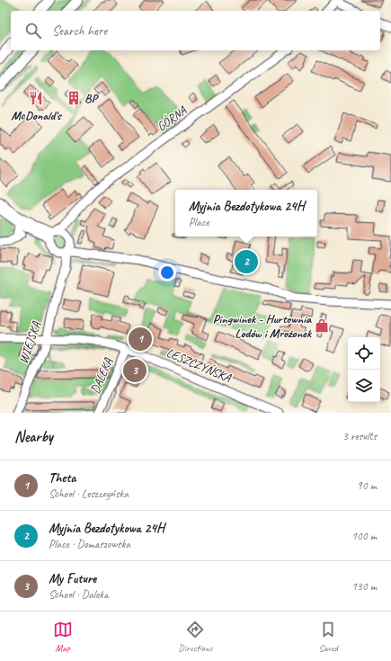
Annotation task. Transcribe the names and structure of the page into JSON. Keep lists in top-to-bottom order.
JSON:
{
  "streets": {
    "street": [
      "GÓRNA",
      "WIEJSKA",
      "LESZCZYŃSKA",
      "DALEKA"
    ]
  },
  "crossings": [
    ["GÓRNA", "WIEJSKA"],
    ["WIEJSKA", "LESZCZYŃSKA"],
    ["LESZCZYŃSKA", "DALEKA"]
  ],
  "places": {
    "restaurant": ["McDonald's"],
    "building": ["BP"],
    "shop": ["Pingwinek - Hurtownia Lodów i Mrożonek"]
  },
  "page": {
    "search": "Search here",
    "popup": ["Myjnia Bezdotykowa 24H", "Place"],
    "pins": ["2", "1", "3"],
    "heading": ["Nearby", "3 results"],
    "list": [
      {
        "mark": "1",
        "name": "Theta",
        "note": "School · Leszczyńska",
        "value": "90 m"
      },
      {
        "mark": "2",
        "name": "Myjnia Bezdotykowa 24H",
        "note": "Place · Domaszowska",
        "value": "100 m"
      },
      {
        "mark": "3",
        "name": "My Future",
        "note": "School · Daleka",
        "value": "130 m"
      }
    ],
    "nav": ["Map", "Directions", "Saved"]
  }
}
